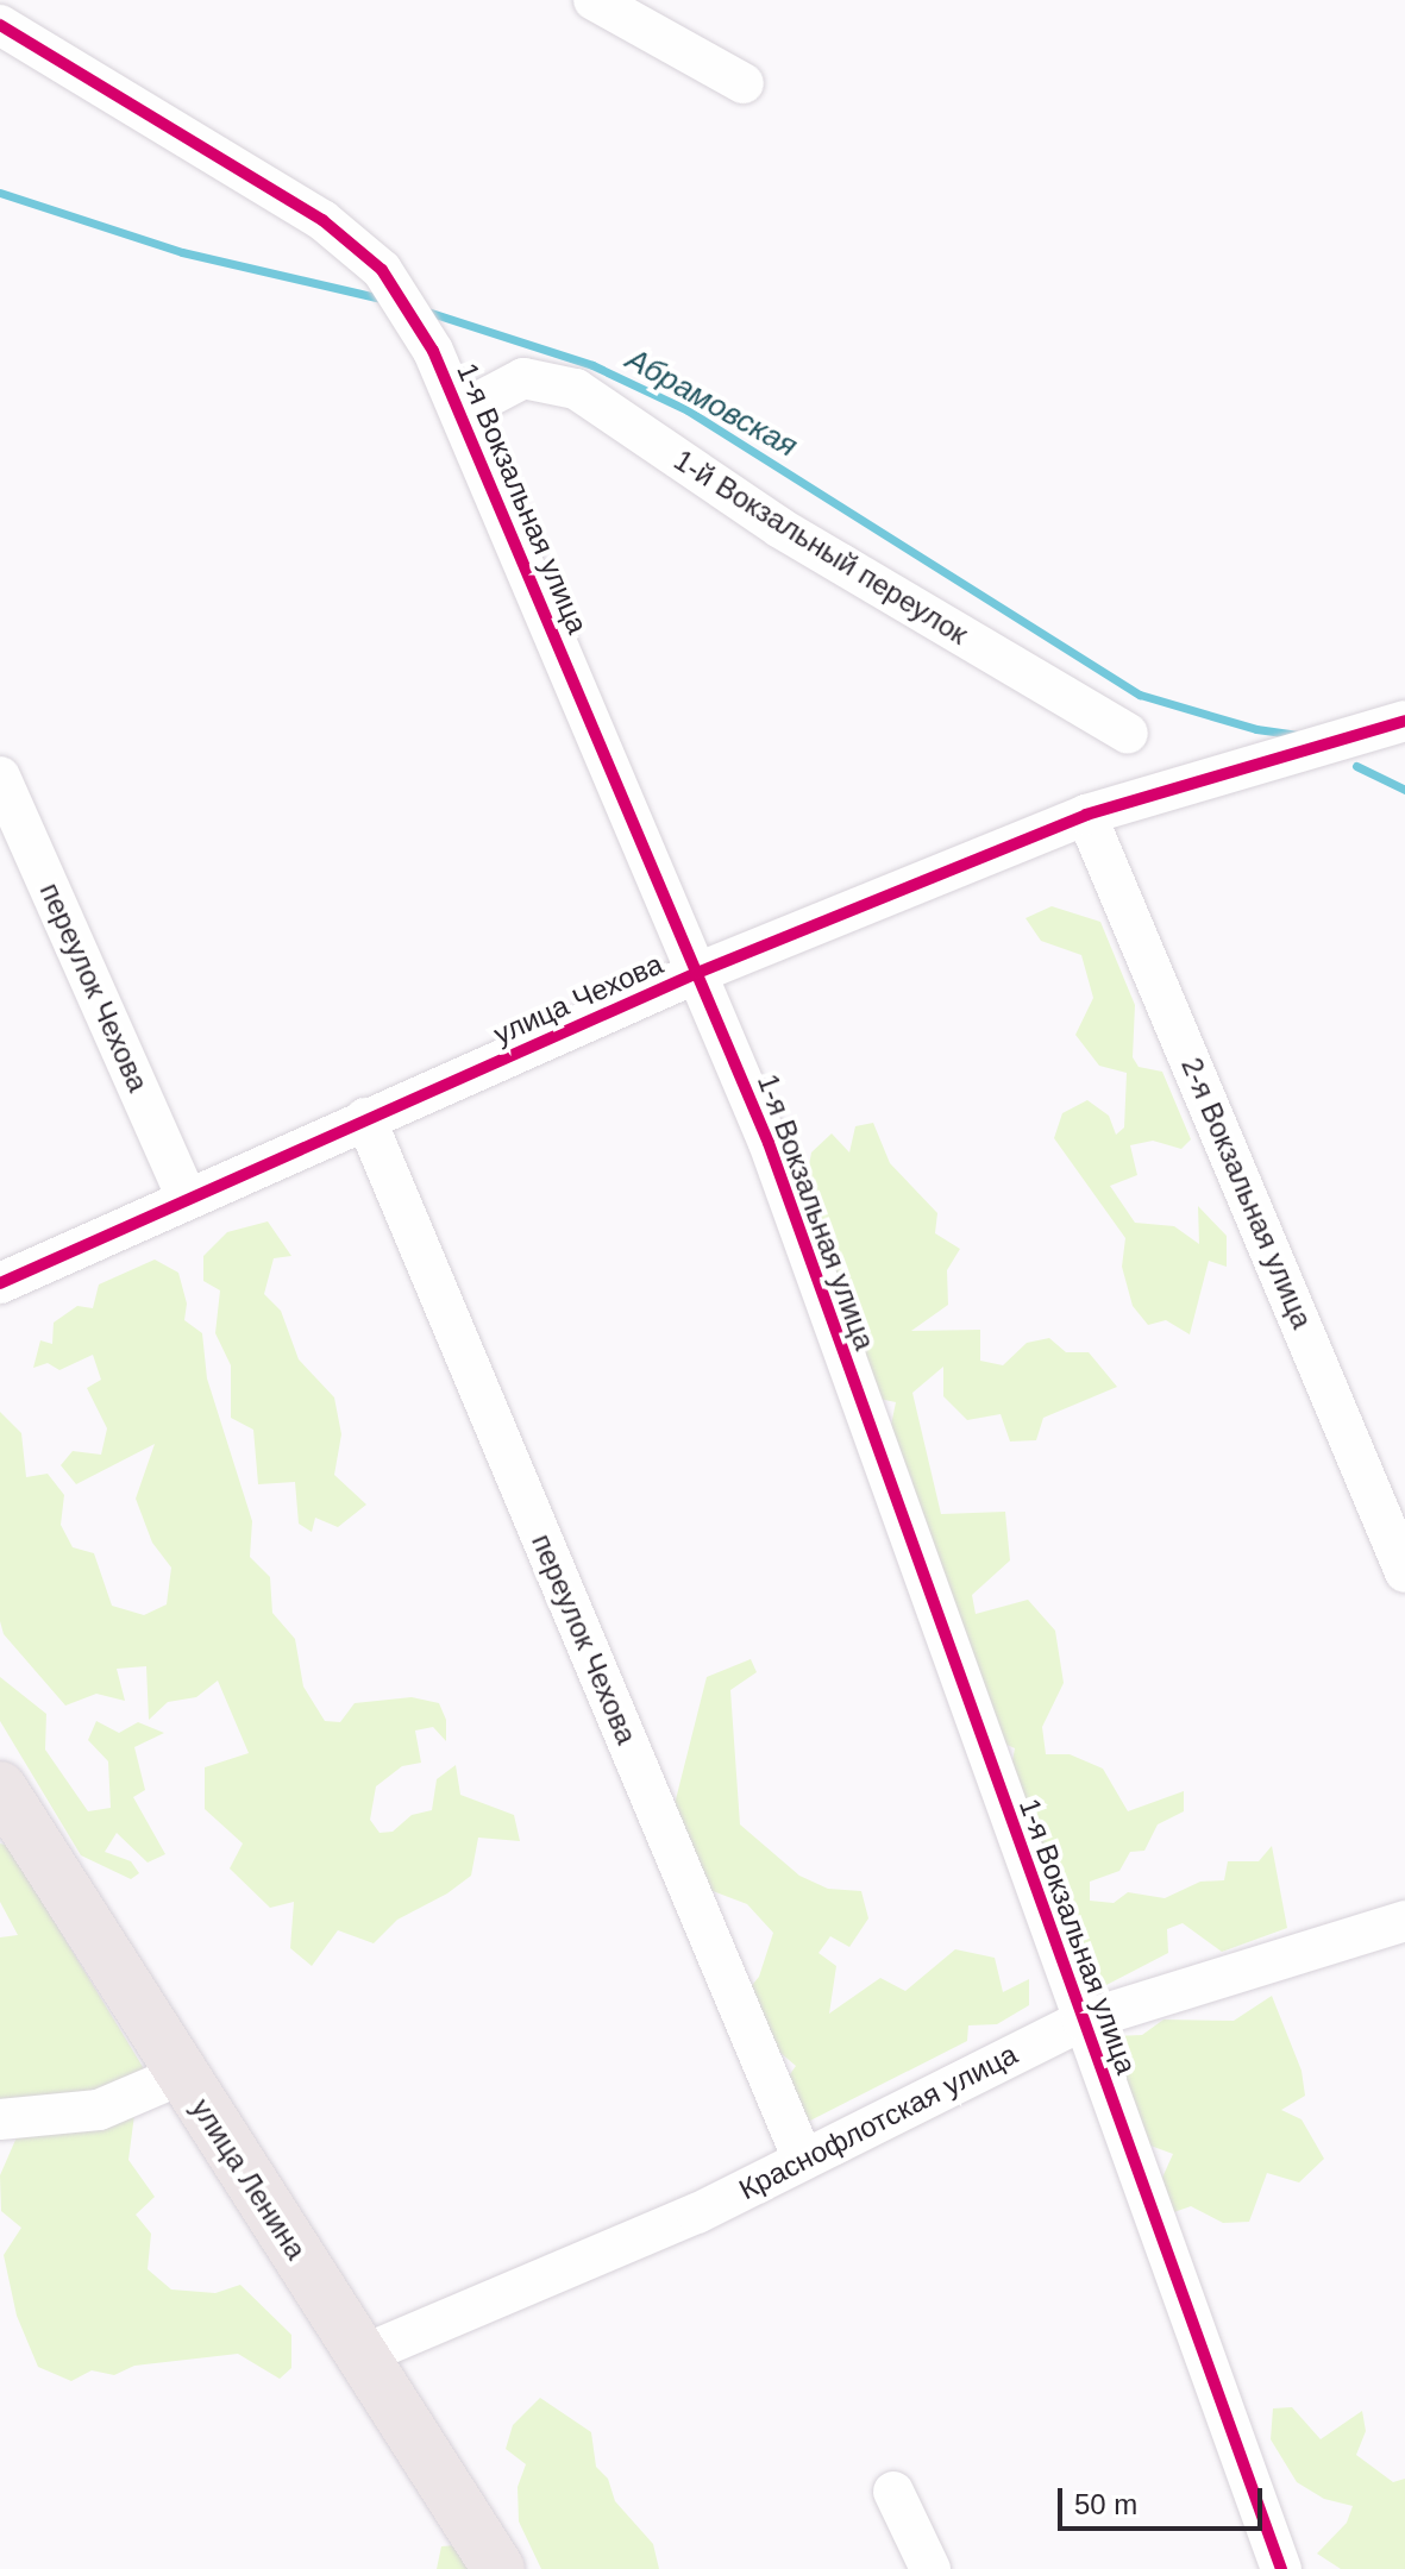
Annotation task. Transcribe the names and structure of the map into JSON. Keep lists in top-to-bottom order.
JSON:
{
  "streets": {
    "main road": ["улица Ленина"],
    "street": [
      "1-я Вокзальная улица",
      "1-й Вокзальный переулок",
      "переулок Чехова",
      "улица Чехова",
      "2-я Вокзальная улица",
      "Краснофлотская улица"
    ]
  },
  "crossings": [
    ["1-я Вокзальная улица", "1-й Вокзальный переулок"],
    ["1-я Вокзальная улица", "улица Чехова"],
    ["1-я Вокзальная улица", "Краснофлотская улица"],
    ["переулок Чехова", "улица Чехова"],
    ["переулок Чехова", "Краснофлотская улица"],
    ["улица Чехова", "2-я Вокзальная улица"],
    ["Краснофлотская улица", "улица Ленина"]
  ],
  "water": ["Абрамовская"],
  "scale_bar": "50 m"
}
